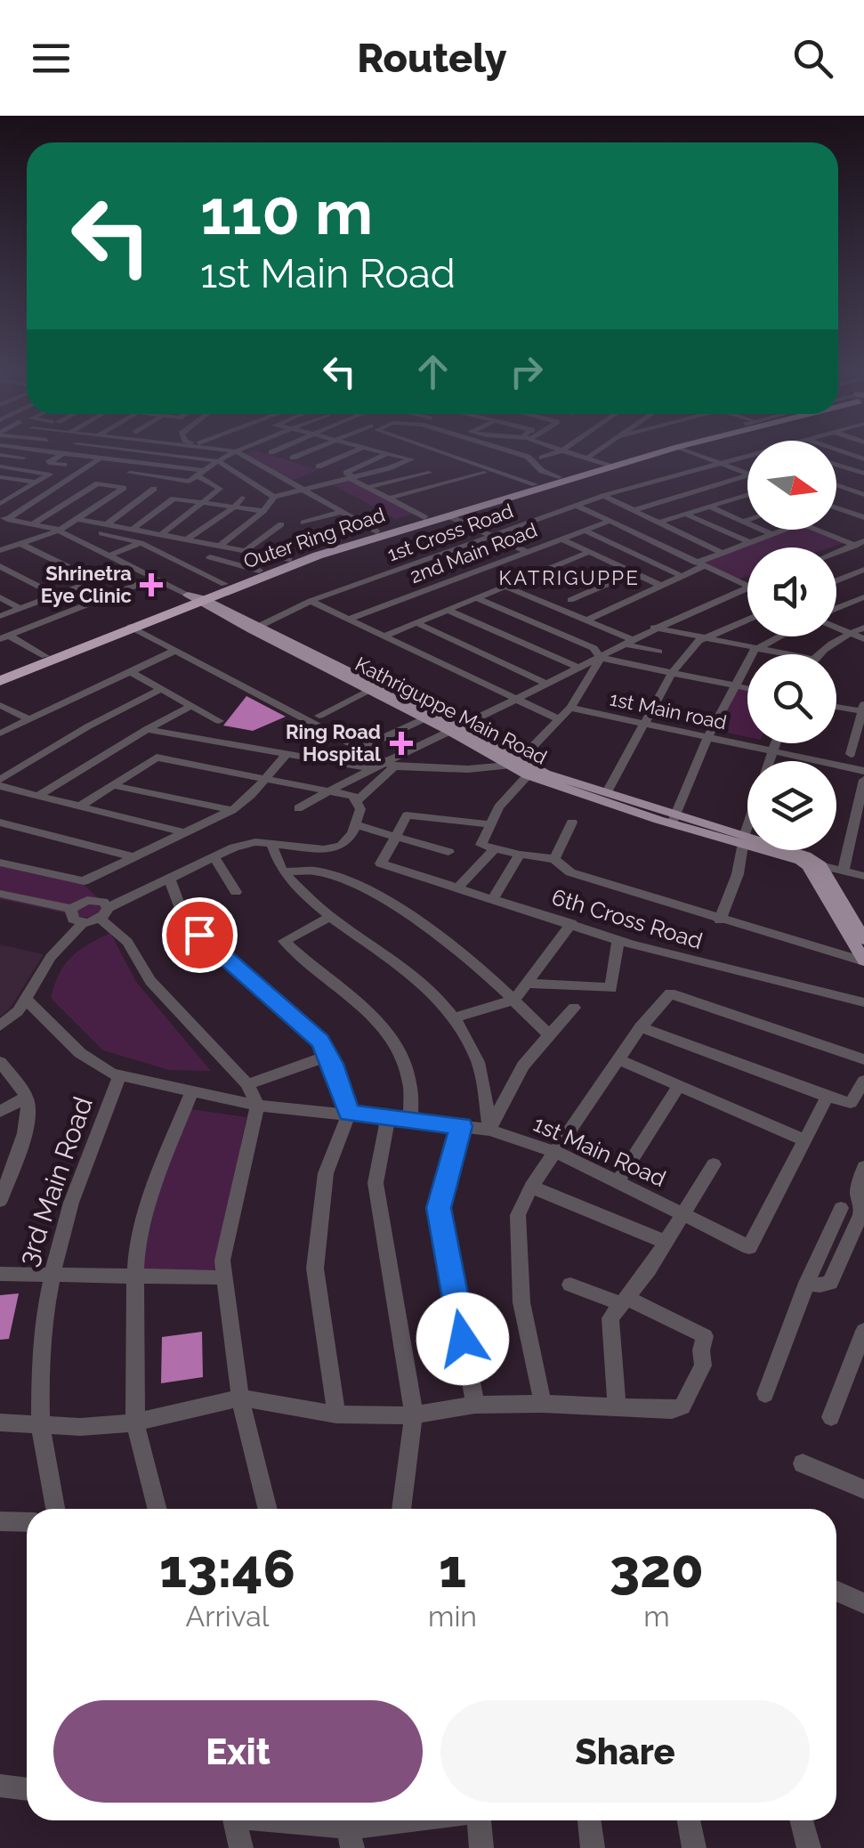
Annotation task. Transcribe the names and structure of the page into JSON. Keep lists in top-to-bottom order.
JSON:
{
  "streets": {
    "highway": ["Outer Ring Road"],
    "main road": ["Kathriguppe Main Road"],
    "street": [
      "1st Cross Road",
      "2nd Main Road",
      "1st Main road",
      "6th Cross Road",
      "1st Main Road",
      "3rd Main Road"
    ]
  },
  "crossings": [
    ["1st Cross Road", "Kathriguppe Main Road"],
    ["Outer Ring Road", "Kathriguppe Main Road"],
    ["Kathriguppe Main Road", "1st Main Road"],
    ["1st Main Road", "3rd Main Road"]
  ],
  "districts": ["KATRIGUPPE"],
  "places": {
    "health": ["Shrinetra Eye Clinic", "Ring Road Hospital"]
  },
  "north": "right",
  "page": {
    "header": "Routely",
    "turn": ["110 m", "1st Main Road"],
    "eta": [
      "13:46",
      "Arrival",
      "1",
      "min",
      "320",
      "m"
    ],
    "buttons": ["Exit", "Share"]
  }
}
